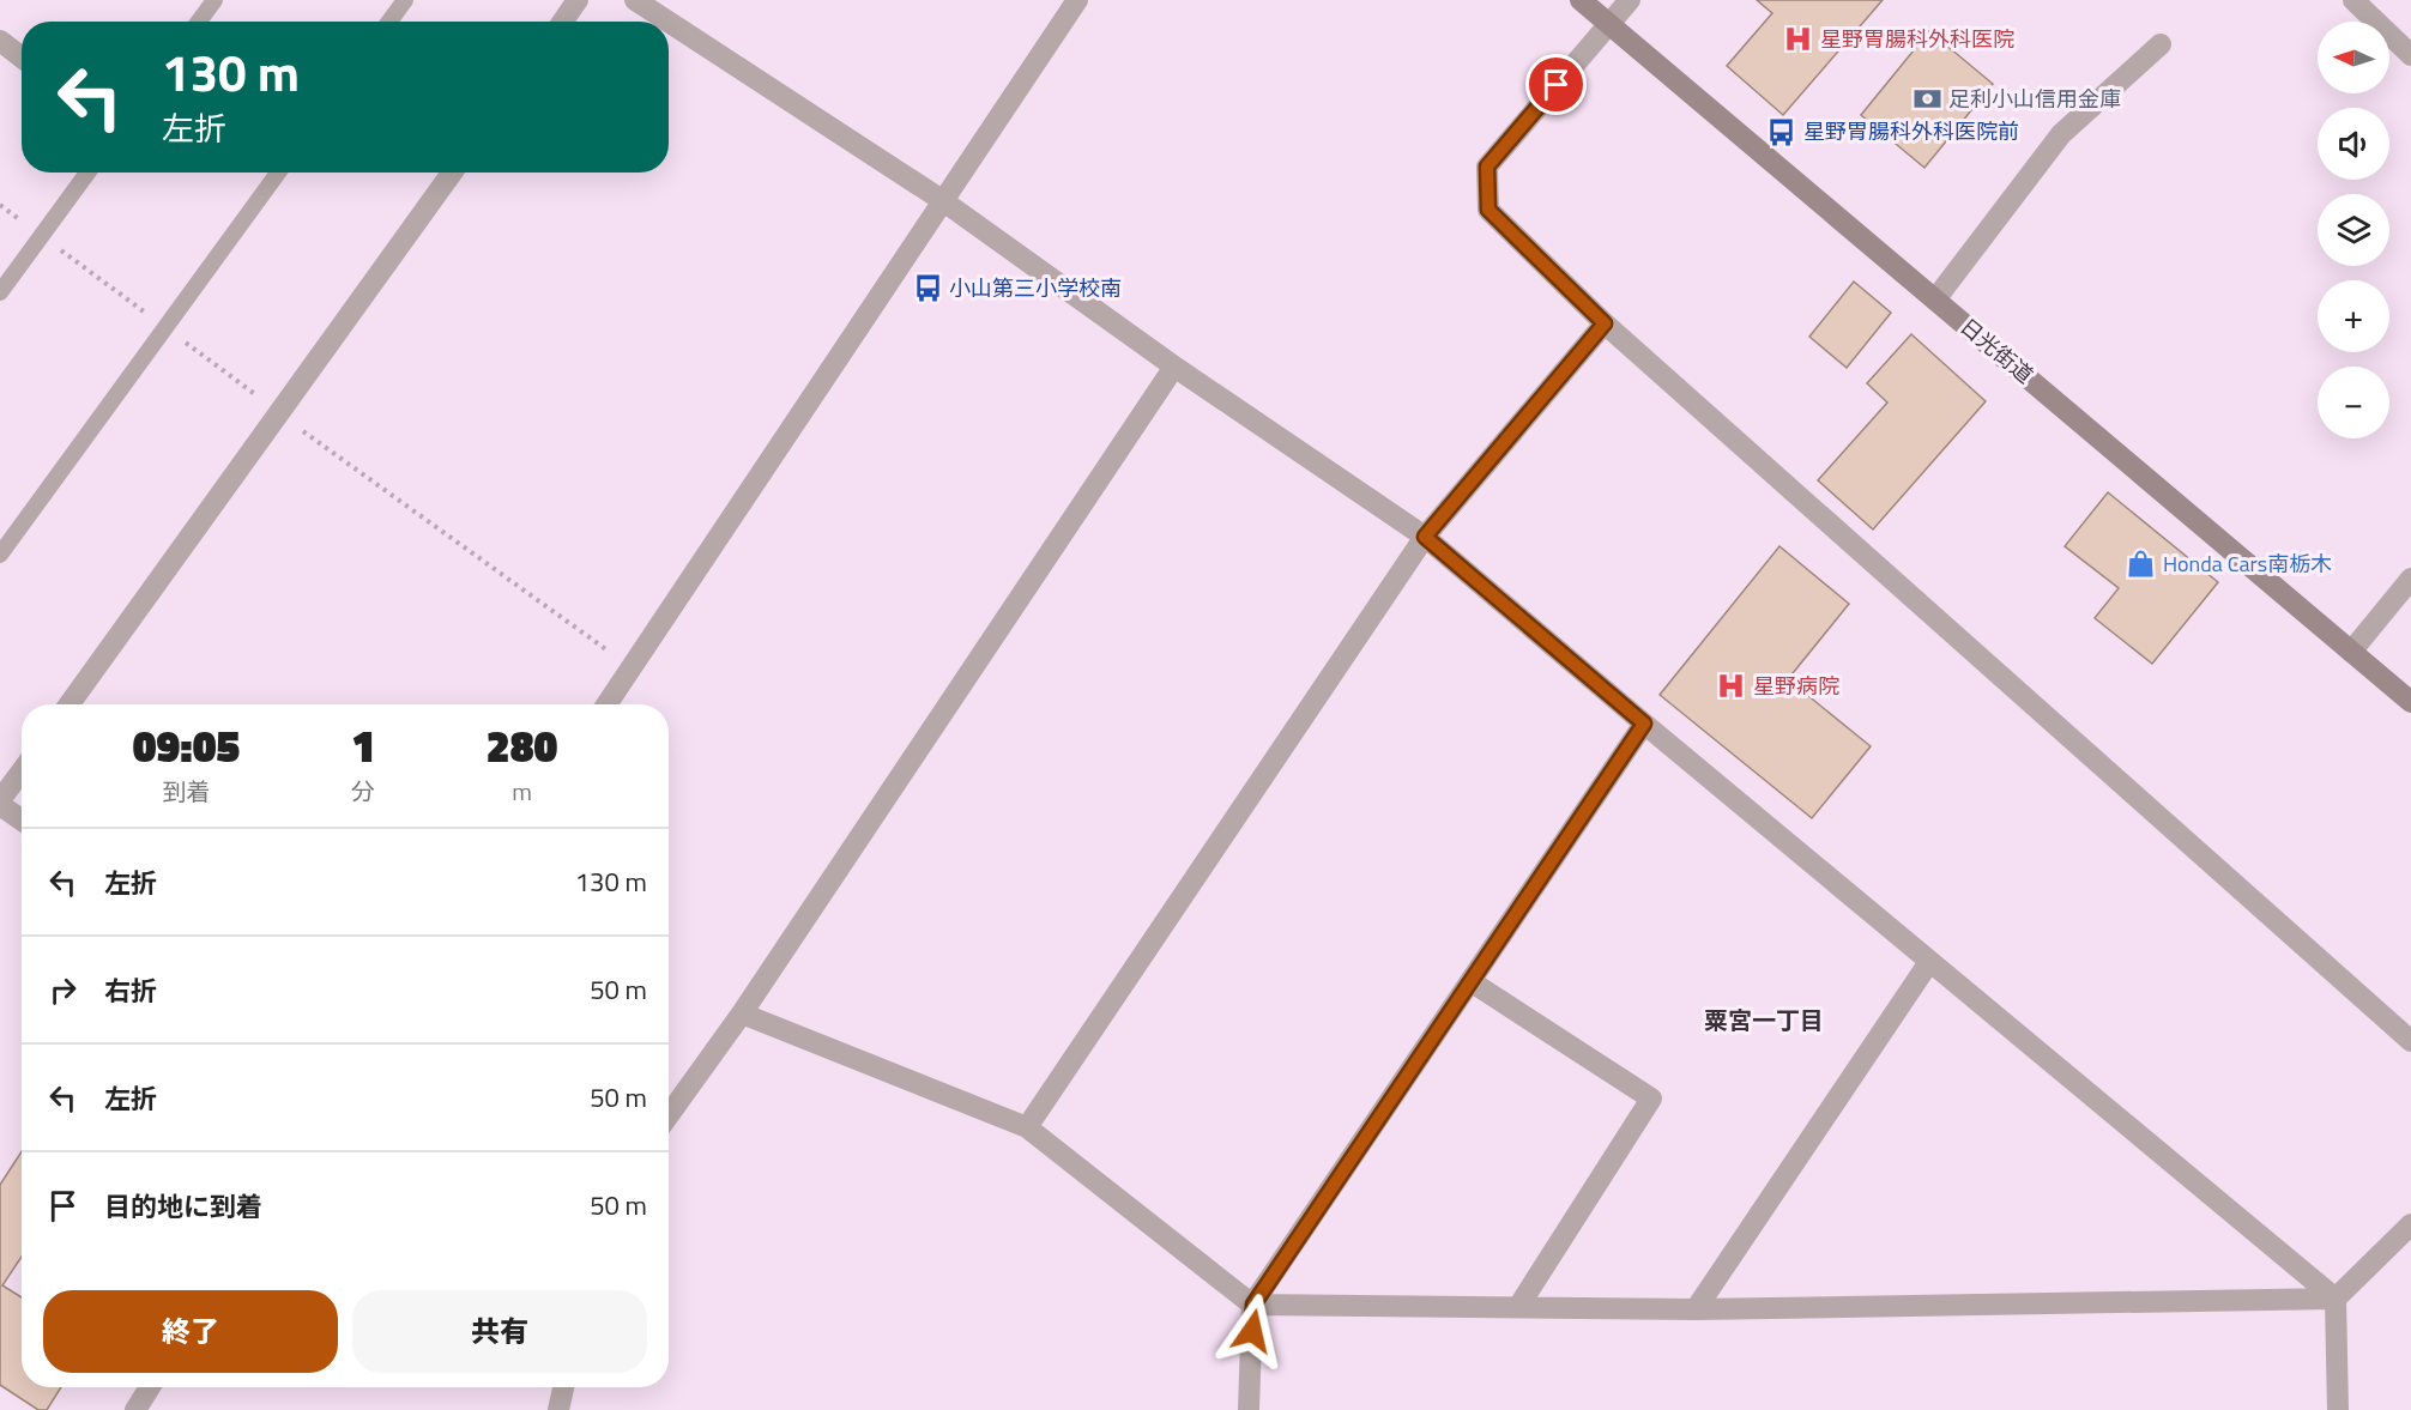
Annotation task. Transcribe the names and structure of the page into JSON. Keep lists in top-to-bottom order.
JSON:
{
  "streets": {
    "main road": ["日光街道"]
  },
  "districts": ["粟宮一丁目"],
  "places": {
    "hospital": ["星野胃腸科外科医院", "星野病院"],
    "bank": ["足利小山信用金庫"],
    "bus stop": ["星野胃腸科外科医院前", "小山第三小学校南"],
    "shop": ["Honda Cars南栃木"]
  },
  "north": "left",
  "page": {
    "map_buttons": ["+", "−"],
    "turn": ["130 m", "左折"],
    "eta": [
      "09:05",
      "到着",
      "1",
      "分",
      "280",
      "m"
    ],
    "list": [
      {
        "name": "左折",
        "value": "130 m"
      },
      {
        "name": "右折",
        "value": "50 m"
      },
      {
        "name": "左折",
        "value": "50 m"
      },
      {
        "name": "目的地に到着",
        "value": "50 m"
      }
    ],
    "buttons": ["終了", "共有"]
  }
}
